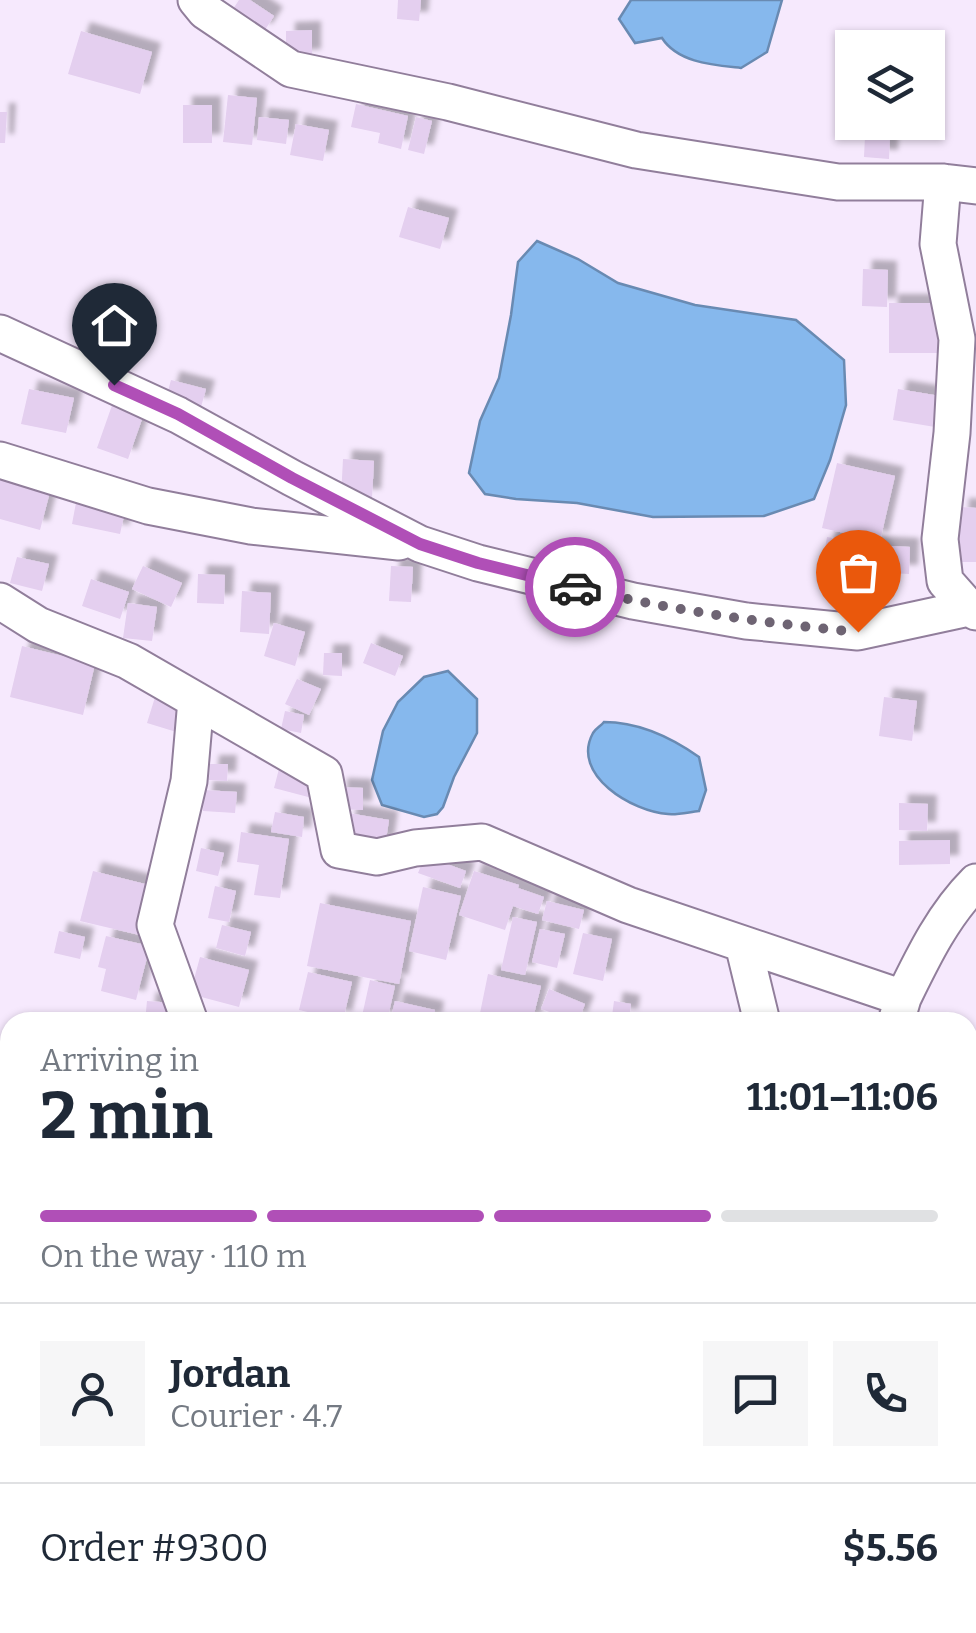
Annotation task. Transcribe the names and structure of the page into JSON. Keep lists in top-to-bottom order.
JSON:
{
  "page": {
    "heading": ["2 min", "Arriving in", "11:01–11:06"],
    "panel": [
      "Jordan",
      "Courier · 4.7",
      "Order #9300",
      "$5.56"
    ],
    "bar": "On the way · 110 m"
  }
}
